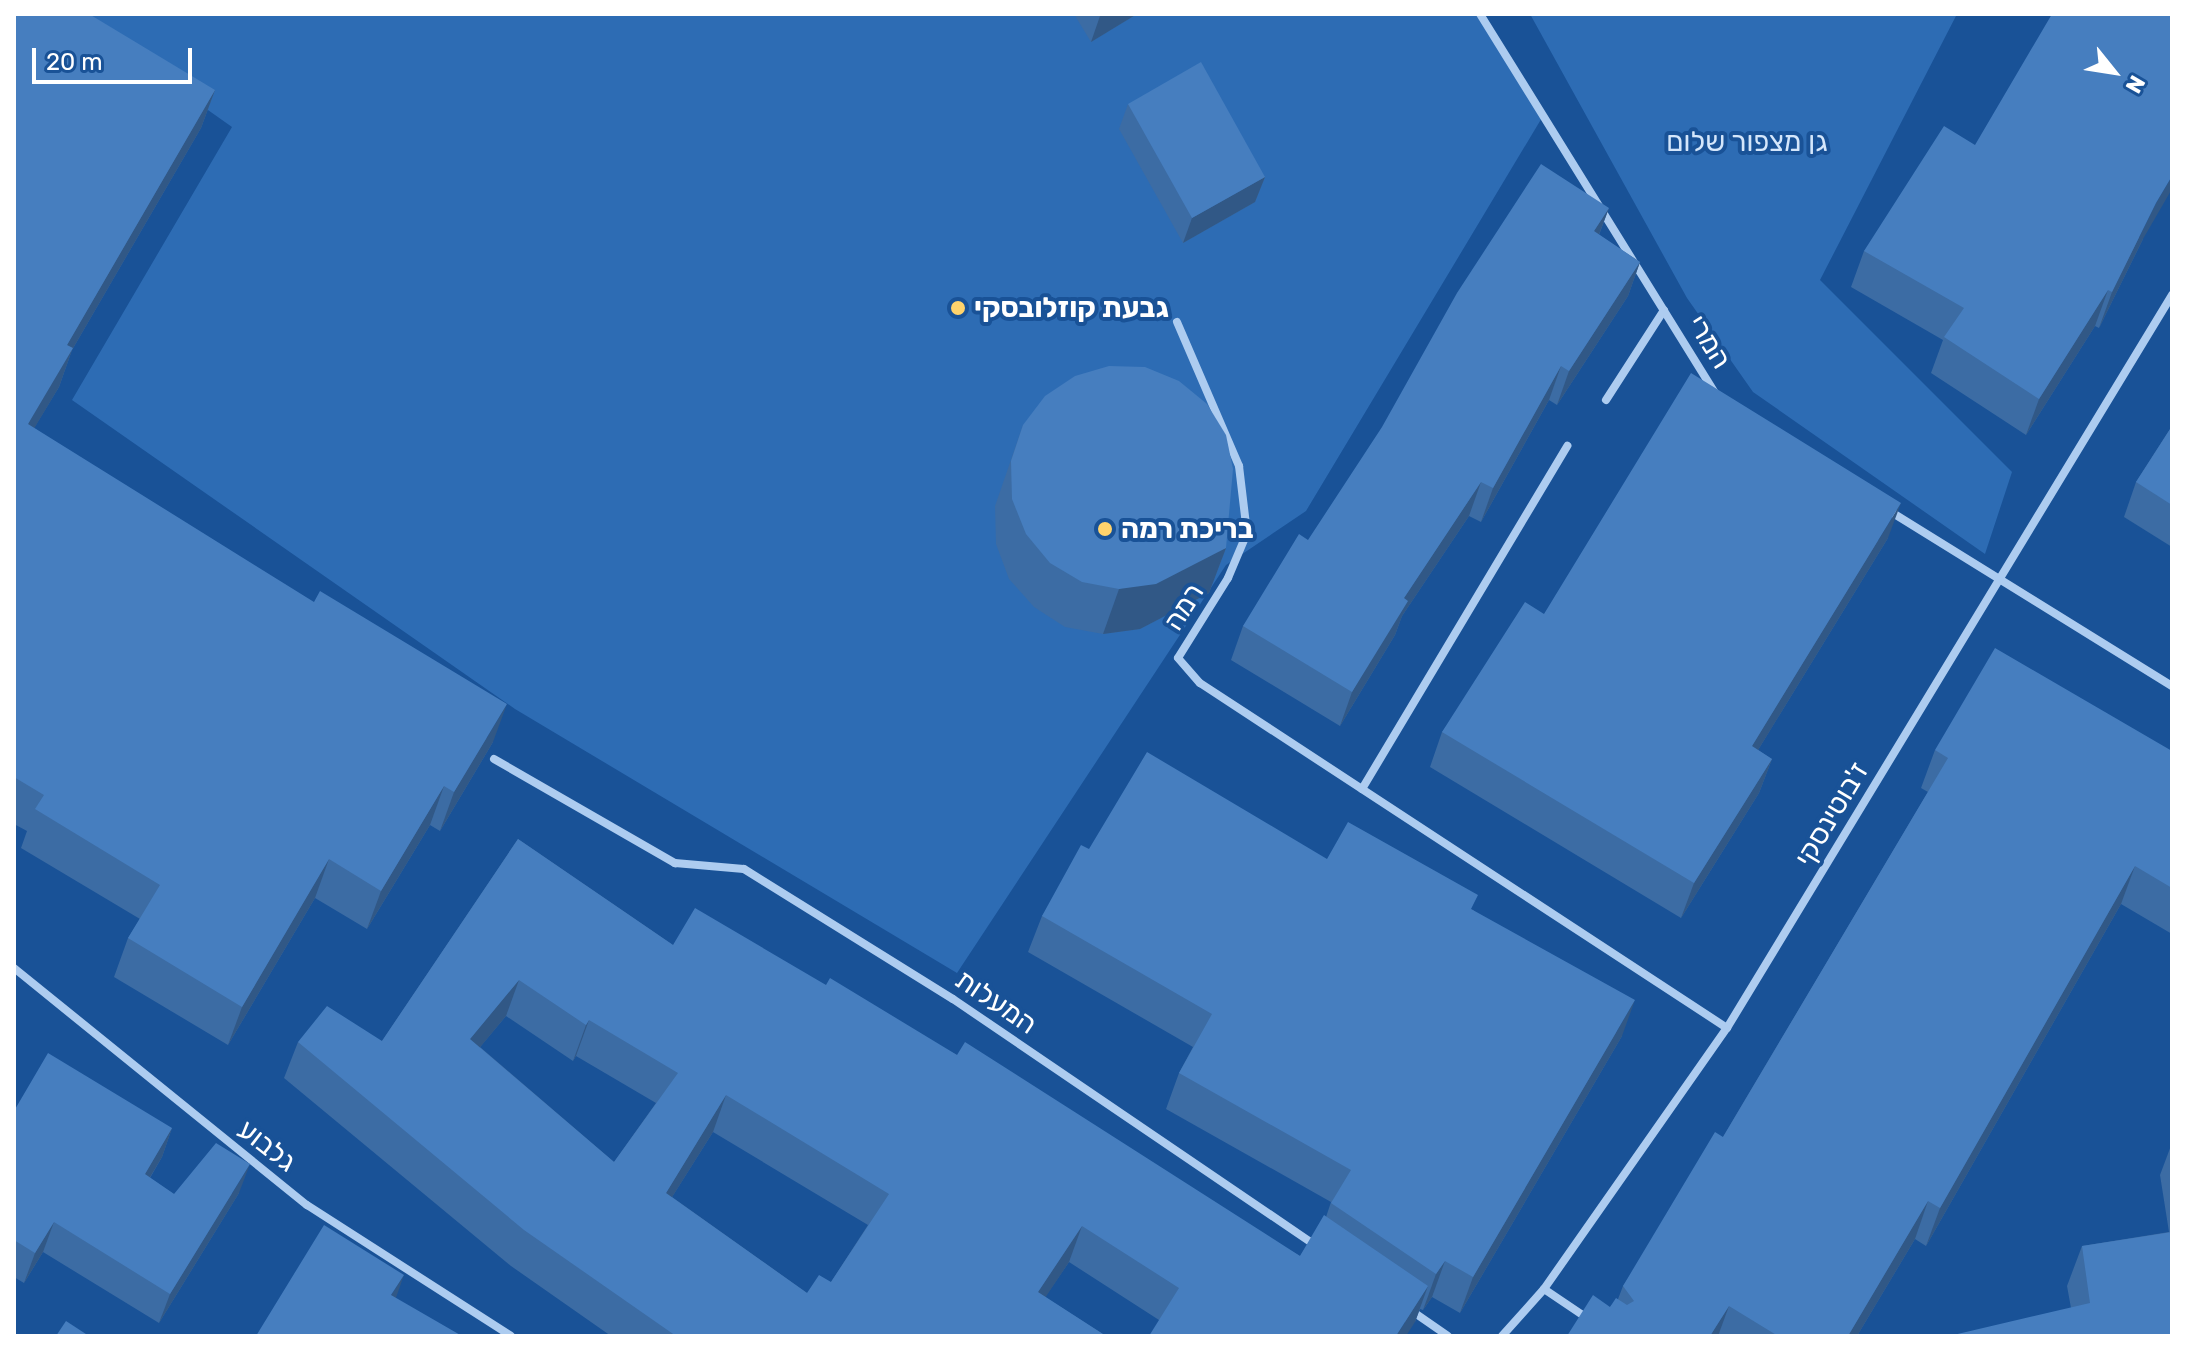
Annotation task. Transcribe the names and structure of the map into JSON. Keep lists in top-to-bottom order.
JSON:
{
  "streets": {
    "street": [
      "המרי",
      "רמה",
      "ז'בוטינסקי",
      "המעלות",
      "גלבוע"
    ]
  },
  "crossings": [
    ["רמה", "ז'בוטינסקי"]
  ],
  "parks": ["גן מצפור שלום"],
  "places": ["גבעת קוזלובסקי", "בריכת רמה"],
  "scale_bar": "20 m",
  "north": "bottom right"
}
